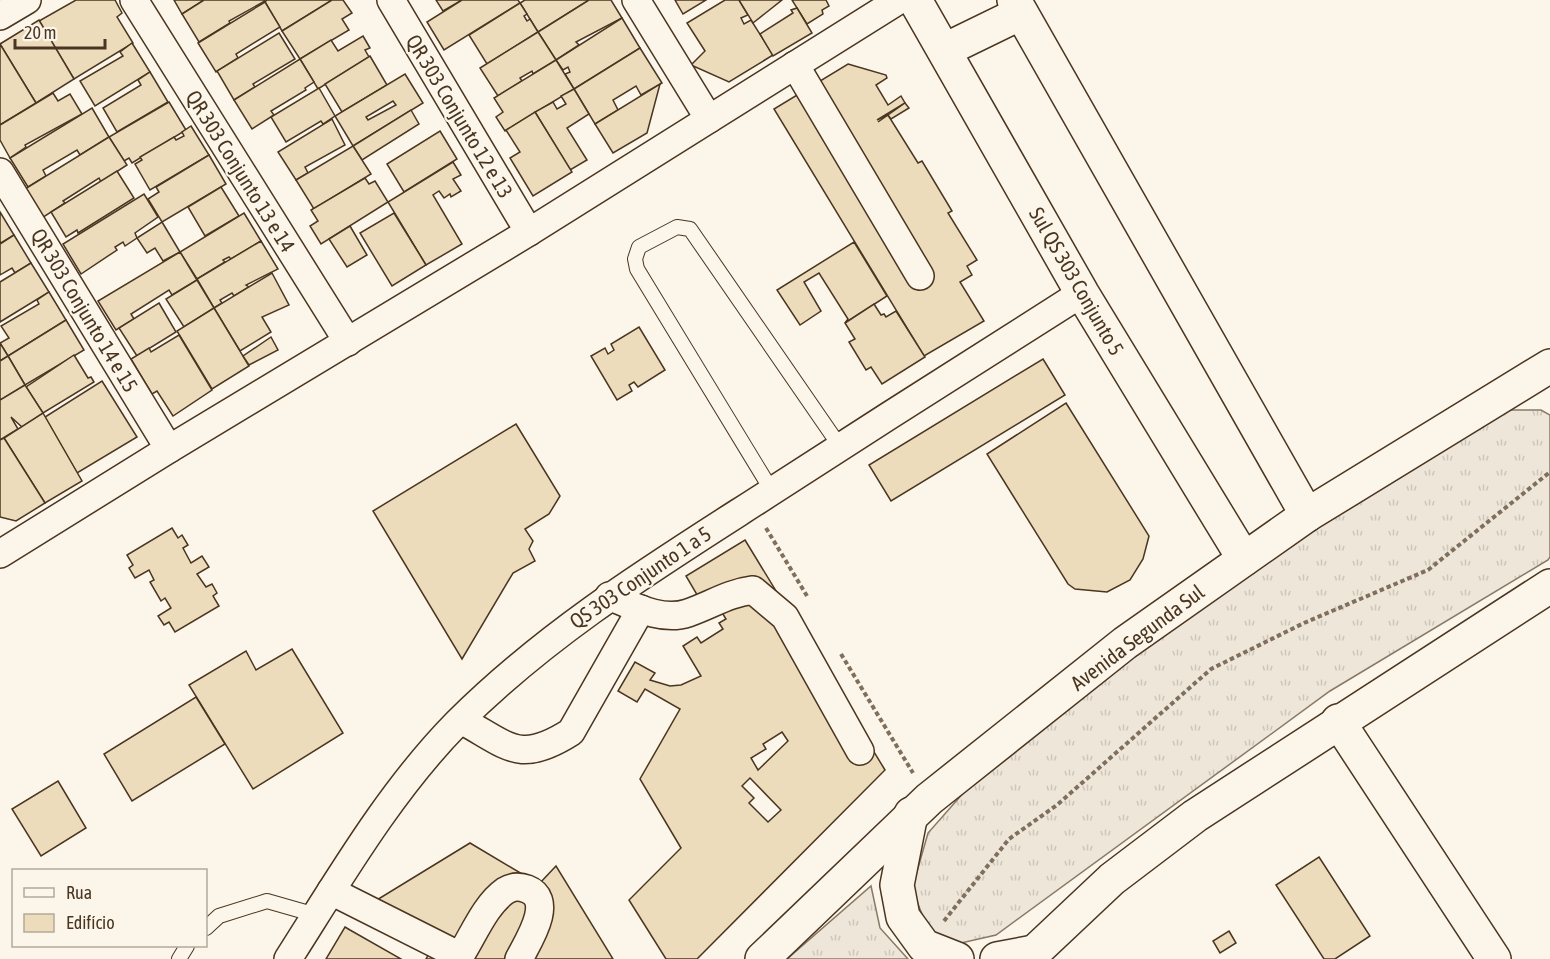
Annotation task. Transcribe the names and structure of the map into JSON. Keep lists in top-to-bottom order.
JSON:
{
  "streets": {
    "main road": ["Sul QS 303 Conjunto 5", "Avenida Segunda Sul"],
    "street": [
      "QR 303 Conjunto 12 e 13",
      "QR 303 Conjunto 13 e 14",
      "QR 303 Conjunto 14 e 15",
      "QS 303 Conjunto 1 a 5"
    ]
  },
  "crossings": [
    ["Sul QS 303 Conjunto 5", "QS 303 Conjunto 1 a 5"],
    ["Sul QS 303 Conjunto 5", "Avenida Segunda Sul"]
  ],
  "legend": ["Rua", "Edifício"],
  "scale_bar": "20 m"
}
